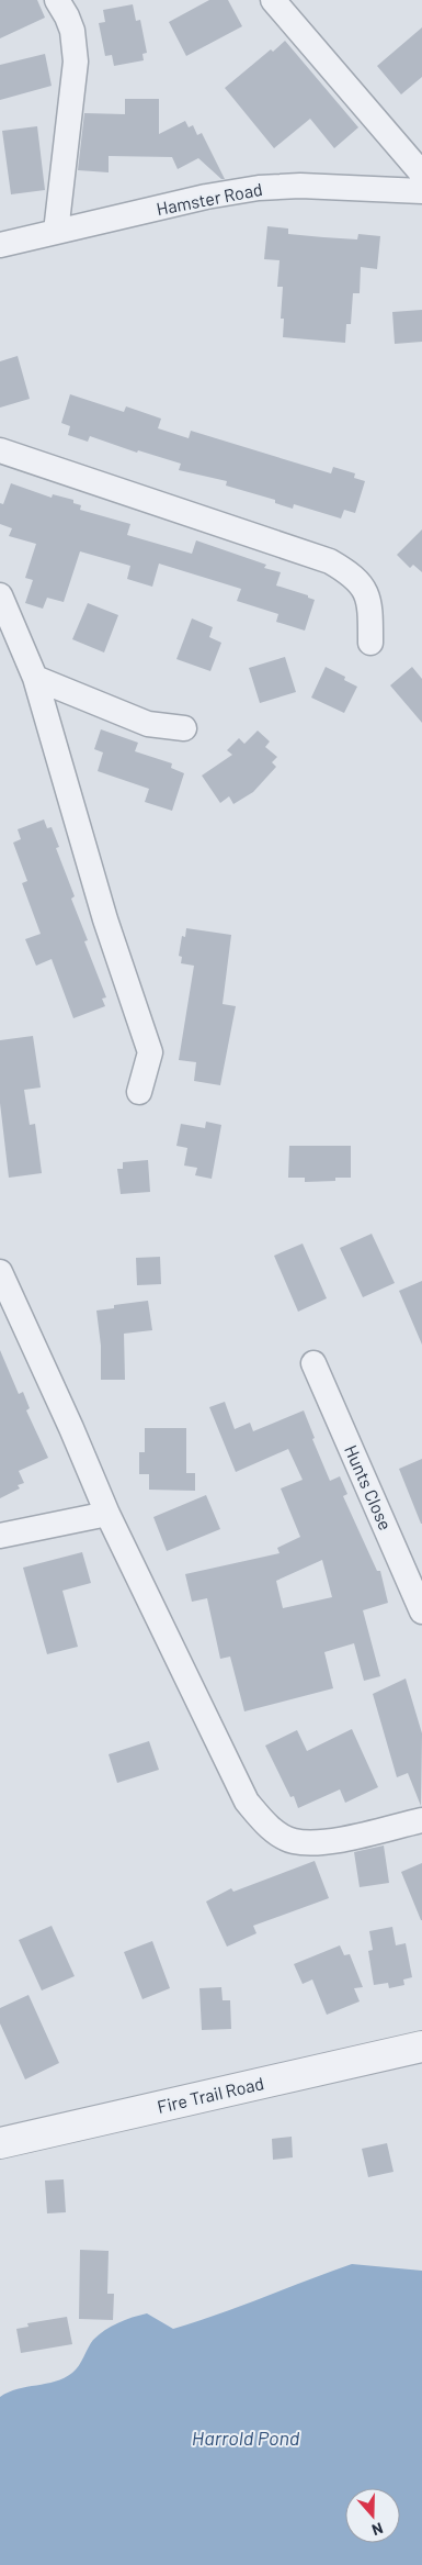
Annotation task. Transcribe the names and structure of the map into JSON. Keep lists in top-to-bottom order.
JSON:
{
  "streets": {
    "street": ["Hamster Road", "Hunts Close", "Fire Trail Road"]
  },
  "water": ["Harrold Pond"],
  "north": "bottom"
}
